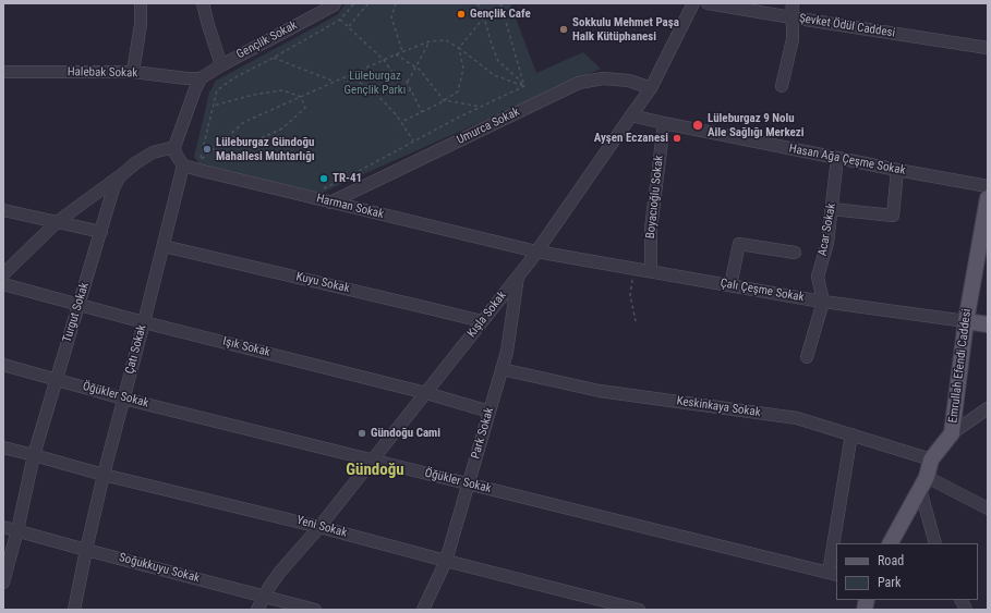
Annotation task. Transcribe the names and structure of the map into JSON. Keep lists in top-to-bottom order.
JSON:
{
  "streets": {
    "main road": ["Çalı Çeşme Sokak", "Emrullah Efendi Caddesi"],
    "street": [
      "Şevket Ödül Caddesi",
      "Gençlik Sokak",
      "Halebak Sokak",
      "Umurca Sokak",
      "Hasan Ağa Çeşme Sokak",
      "Boyacıoğlu Sokak",
      "Harman Sokak",
      "Acar Sokak",
      "Kuyu Sokak",
      "Turgut Sokak",
      "Kışla Sokak",
      "Işık Sokak",
      "Çatı Sokak",
      "Öğükler Sokak",
      "Keskinkaya Sokak",
      "Park Sokak",
      "Yeni Sokak",
      "Soğukkuyu Sokak"
    ]
  },
  "crossings": [
    ["Gençlik Sokak", "Halebak Sokak"],
    ["Umurca Sokak", "Harman Sokak"],
    ["Umurca Sokak", "Kışla Sokak"],
    ["Hasan Ağa Çeşme Sokak", "Boyacıoğlu Sokak"],
    ["Hasan Ağa Çeşme Sokak", "Acar Sokak"],
    ["Hasan Ağa Çeşme Sokak", "Kışla Sokak"],
    ["Boyacıoğlu Sokak", "Çalı Çeşme Sokak"],
    ["Harman Sokak", "Çalı Çeşme Sokak"],
    ["Harman Sokak", "Kışla Sokak"],
    ["Harman Sokak", "Çatı Sokak"],
    ["Acar Sokak", "Çalı Çeşme Sokak"],
    ["Kuyu Sokak", "Kışla Sokak"],
    ["Kuyu Sokak", "Çatı Sokak"],
    ["Çalı Çeşme Sokak", "Kışla Sokak"],
    ["Çalı Çeşme Sokak", "Emrullah Efendi Caddesi"],
    ["Turgut Sokak", "Işık Sokak"],
    ["Turgut Sokak", "Öğükler Sokak"],
    ["Turgut Sokak", "Yeni Sokak"],
    ["Turgut Sokak", "Soğukkuyu Sokak"],
    ["Kışla Sokak", "Işık Sokak"],
    ["Kışla Sokak", "Öğükler Sokak"],
    ["Kışla Sokak", "Park Sokak"],
    ["Kışla Sokak", "Yeni Sokak"],
    ["Kışla Sokak", "Soğukkuyu Sokak"],
    ["Işık Sokak", "Çatı Sokak"],
    ["Işık Sokak", "Park Sokak"],
    ["Çatı Sokak", "Öğükler Sokak"],
    ["Çatı Sokak", "Yeni Sokak"],
    ["Çatı Sokak", "Soğukkuyu Sokak"],
    ["Emrullah Efendi Caddesi", "Keskinkaya Sokak"],
    ["Öğükler Sokak", "Park Sokak"],
    ["Keskinkaya Sokak", "Park Sokak"],
    ["Park Sokak", "Yeni Sokak"]
  ],
  "districts": ["Gündoğu"],
  "parks": ["Lüleburgaz Gençlik Parkı"],
  "places": [
    "Gençlik Cafe",
    "Sokkulu Mehmet Paşa Halk Kütüphanesi",
    "Lüleburgaz 9 Nolu Aile Sağlığı Merkezi",
    "Ayşen Eczanesi",
    "Lüleburgaz Gündoğu Mahallesi Muhtarlığı",
    "TR-41",
    "Gündoğu Cami"
  ],
  "legend": ["Road", "Park"]
}
